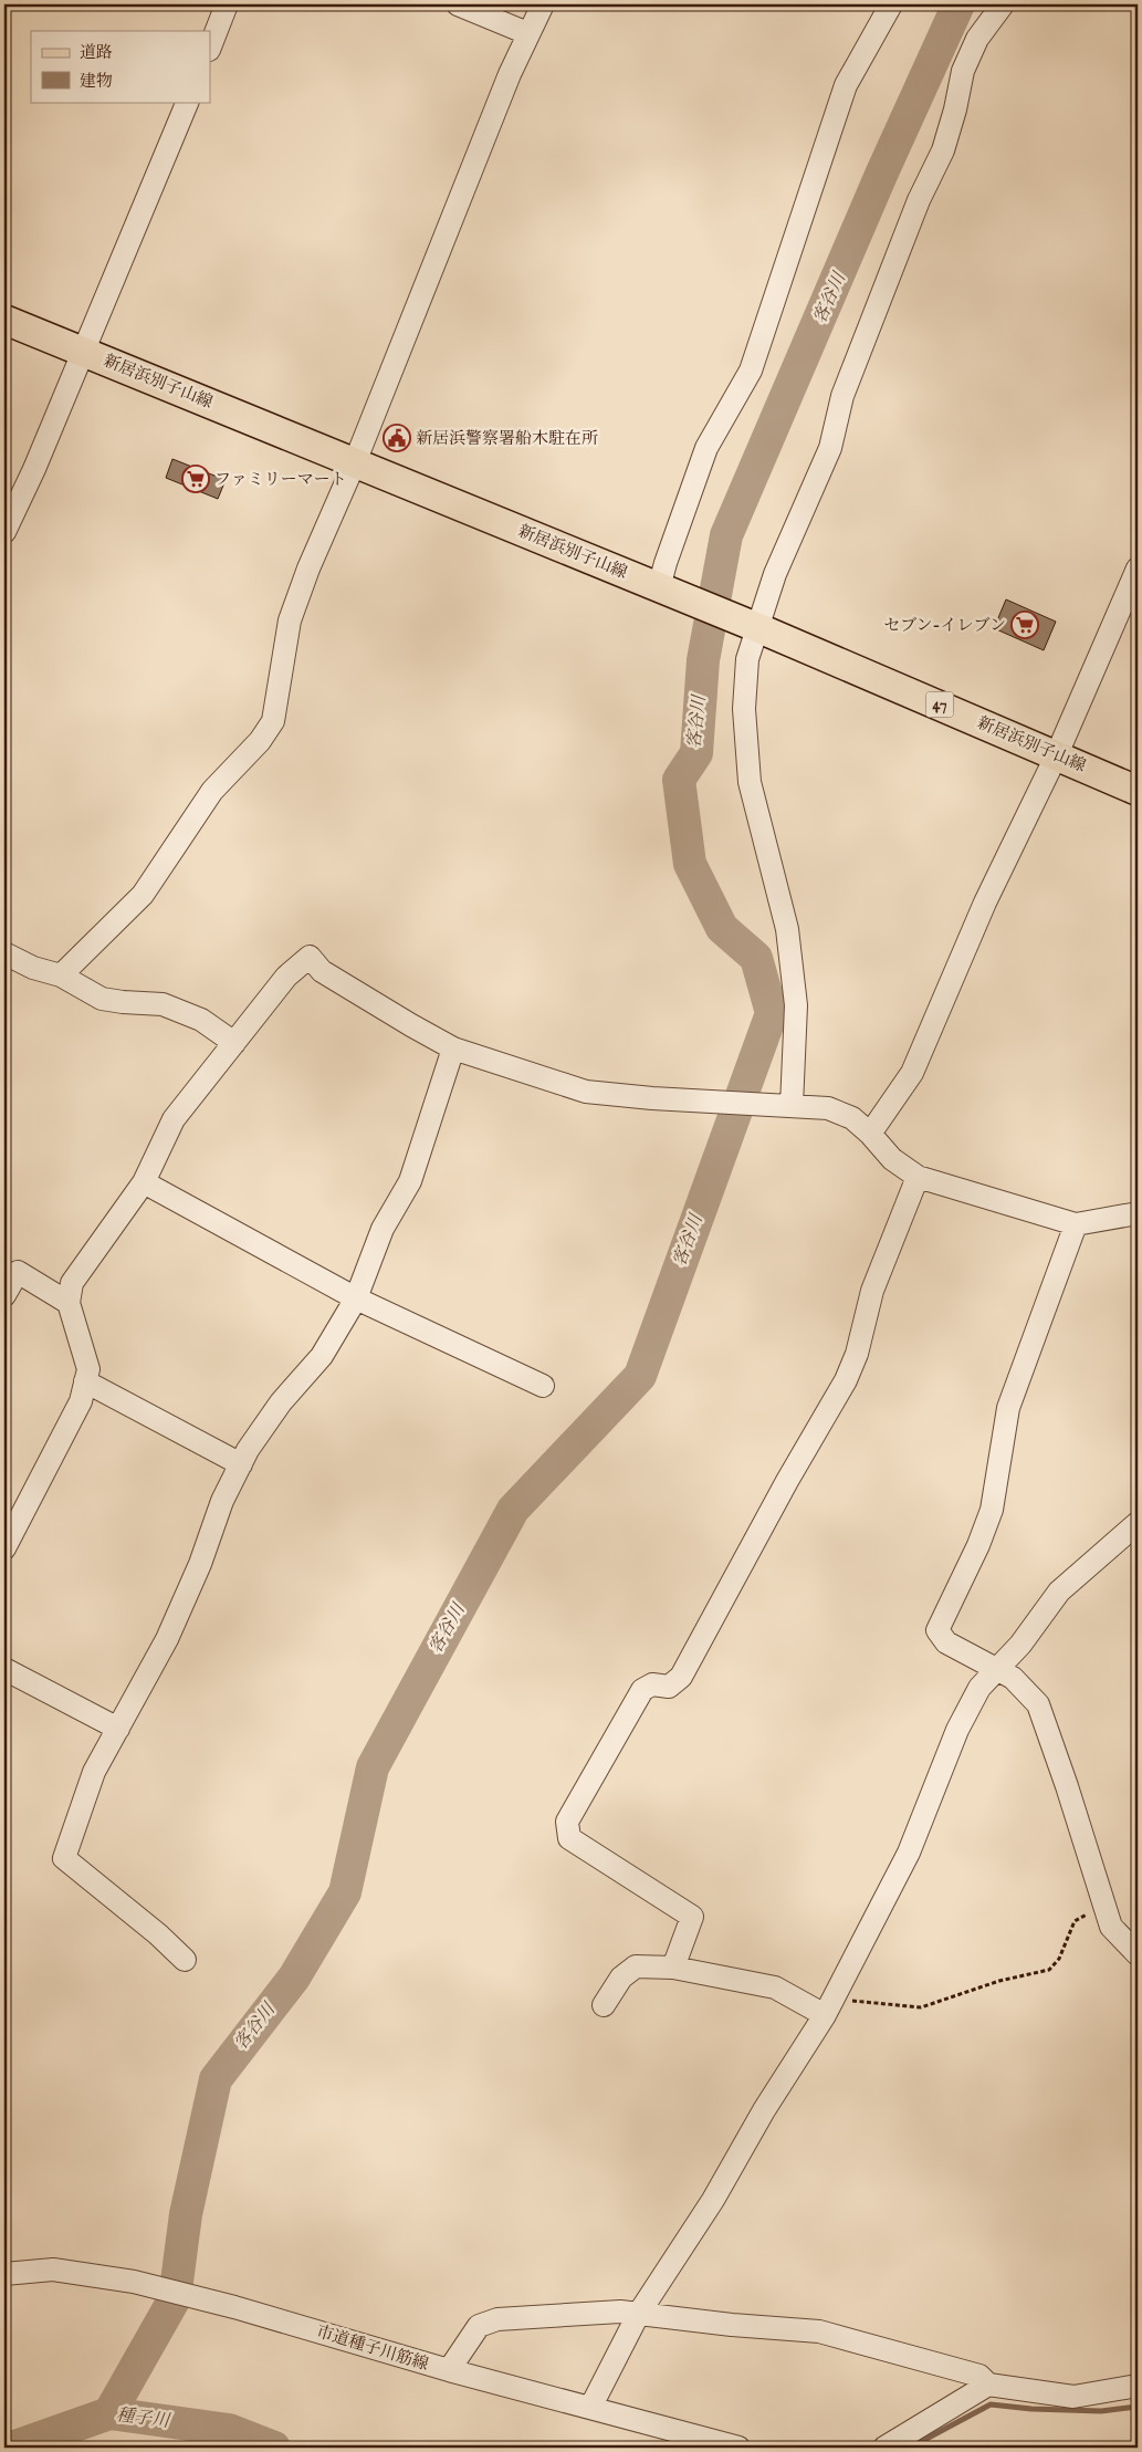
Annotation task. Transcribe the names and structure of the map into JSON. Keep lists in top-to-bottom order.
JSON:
{
  "streets": {
    "main road": ["新居浜別子山線", "47"],
    "street": ["市道種子川筋線"]
  },
  "water": ["客谷川", "種子川"],
  "places": {
    "public building": ["新居浜警察署船木駐在所"],
    "supermarket": ["ファミリーマート", "セブン-イレブン"]
  },
  "legend": ["道路", "建物"]
}
